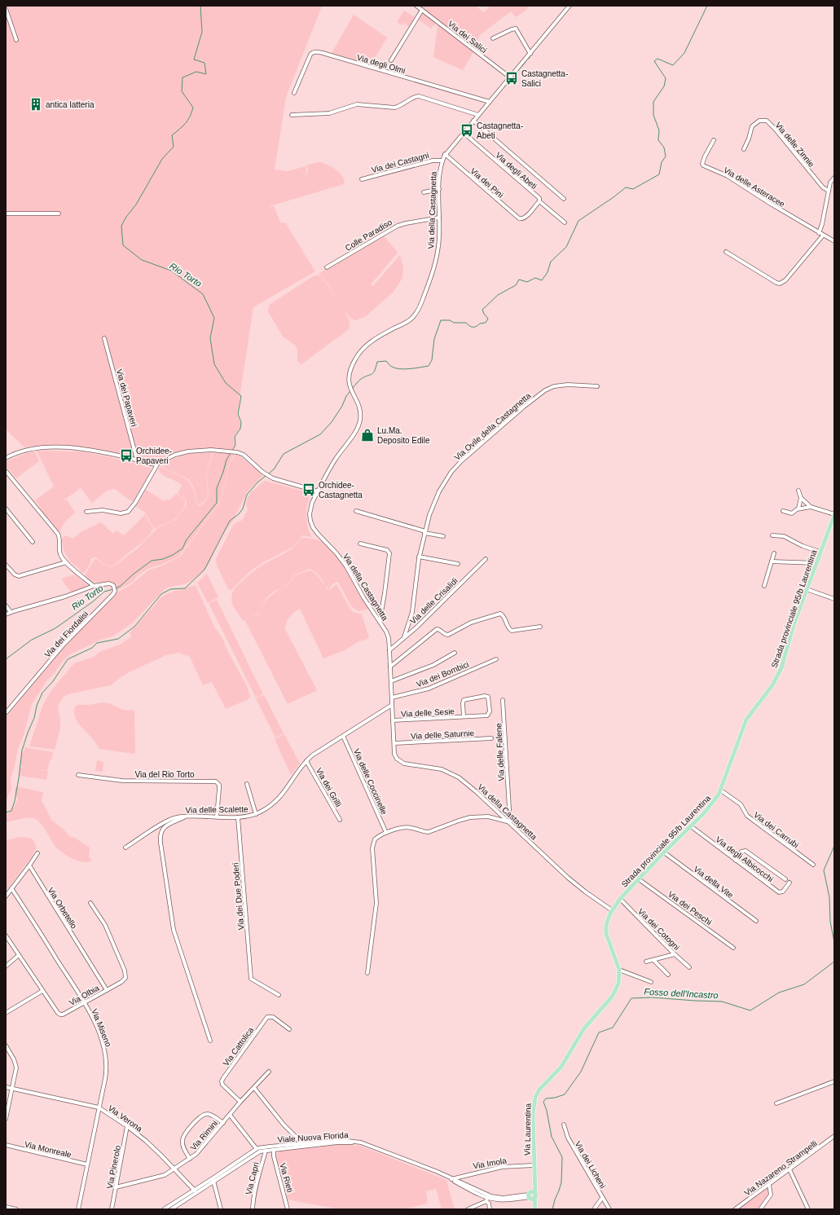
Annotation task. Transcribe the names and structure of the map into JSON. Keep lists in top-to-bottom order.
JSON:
{
  "streets": {
    "main road": ["Strada provinciale 95/b Laurentina", "Via Laurentina"],
    "street": [
      "Via dei Salici",
      "Via degli Olmi",
      "Via delle Zinnie",
      "Via dei Castagni",
      "Via degli Abeti",
      "Via dei Pini",
      "Via delle Asteracee",
      "Via della Castagnetta",
      "Colle Paradiso",
      "Via dei Papaveri",
      "Via Ovile della Castagnetta",
      "Via delle Crisalidi",
      "Via dei Fiordalisi",
      "Via dei Bombici",
      "Via delle Sesie",
      "Via delle Saturnie",
      "Via delle Falene",
      "Via del Rio Torto",
      "Via delle Coccinelle",
      "Via dei Grilli",
      "Via delle Scalette",
      "Via dei Carrubi",
      "Via degli Albicocchi",
      "Via della Vite",
      "Via dei Due Poderi",
      "Via Orbetello",
      "Via dei Peschi",
      "Via dei Cotogni",
      "Via Olbia",
      "Via Miseno",
      "Via Cattolica",
      "Via Verona",
      "Via Rimini",
      "Viale Nuova Florida",
      "Via Monreale",
      "Via Imola",
      "Via dei Licheni",
      "Via Pinerolo",
      "Via Nazareno Strampelli",
      "Via Rieti",
      "Via Capri"
    ]
  },
  "crossings": [
    ["Via dei Salici", "Via della Castagnetta"],
    ["Via degli Olmi", "Via della Castagnetta"],
    ["Via dei Castagni", "Via della Castagnetta"],
    ["Via degli Abeti", "Via dei Pini"],
    ["Via degli Abeti", "Via della Castagnetta"],
    ["Via dei Pini", "Via della Castagnetta"],
    ["Via della Castagnetta", "Colle Paradiso"],
    ["Via della Castagnetta", "Via delle Crisalidi"],
    ["Via della Castagnetta", "Strada provinciale 95/b Laurentina"],
    ["Via della Castagnetta", "Via dei Bombici"],
    ["Via della Castagnetta", "Via delle Sesie"],
    ["Via della Castagnetta", "Via delle Saturnie"],
    ["Via della Castagnetta", "Via delle Falene"],
    ["Via della Castagnetta", "Via delle Scalette"],
    ["Via Ovile della Castagnetta", "Via delle Crisalidi"],
    ["Strada provinciale 95/b Laurentina", "Via dei Carrubi"],
    ["Strada provinciale 95/b Laurentina", "Via degli Albicocchi"],
    ["Strada provinciale 95/b Laurentina", "Via della Vite"],
    ["Strada provinciale 95/b Laurentina", "Via dei Peschi"],
    ["Strada provinciale 95/b Laurentina", "Via dei Cotogni"],
    ["Strada provinciale 95/b Laurentina", "Via Laurentina"],
    ["Via del Rio Torto", "Via delle Scalette"],
    ["Via delle Coccinelle", "Via delle Scalette"],
    ["Via dei Grilli", "Via delle Scalette"],
    ["Via delle Scalette", "Via dei Due Poderi"],
    ["Via Orbetello", "Via Olbia"],
    ["Via Olbia", "Via Miseno"],
    ["Via Miseno", "Via Verona"],
    ["Via Miseno", "Via Monreale"],
    ["Via Cattolica", "Via Rimini"],
    ["Via Verona", "Via Rimini"],
    ["Via Verona", "Viale Nuova Florida"],
    ["Via Verona", "Via Pinerolo"],
    ["Via Laurentina", "Viale Nuova Florida"],
    ["Via Laurentina", "Via Imola"],
    ["Via Rimini", "Via Pinerolo"],
    ["Viale Nuova Florida", "Via Imola"],
    ["Viale Nuova Florida", "Via Rieti"],
    ["Viale Nuova Florida", "Via Capri"]
  ],
  "water": ["Rio Torto", "Fosso dell'Incastro"],
  "places": {
    "bus stop": [
      "Castagnetta- Salici",
      "Castagnetta- Abeti",
      "Orchidee- Papaveri",
      "Orchidee- Castagnetta"
    ],
    "building": ["antica latteria"],
    "shop": ["Lu.Ma. Deposito Edile"]
  }
}
